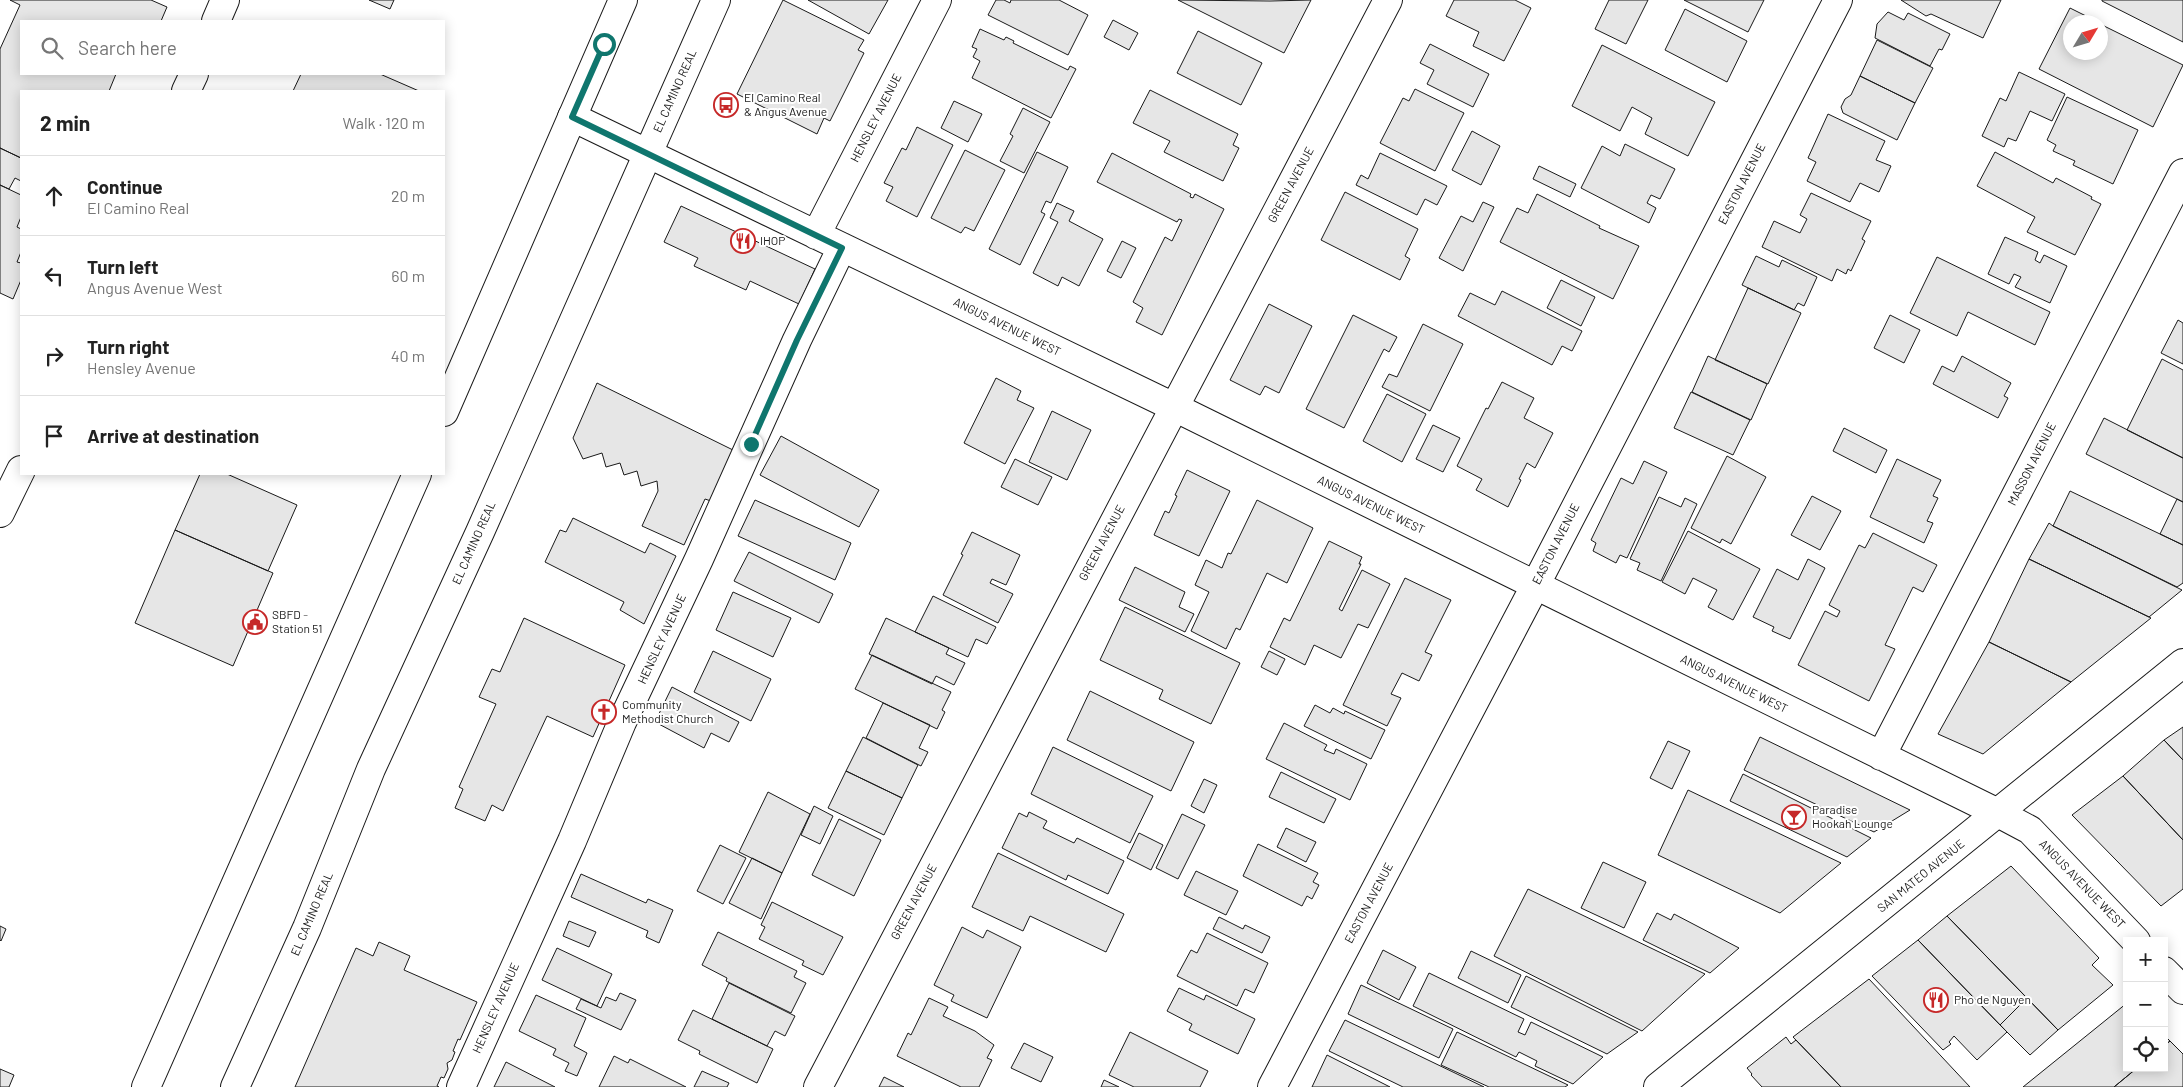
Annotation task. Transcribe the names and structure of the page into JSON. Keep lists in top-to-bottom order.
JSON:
{
  "streets": {
    "street": [
      "EL CAMINO REAL",
      "HENSLEY AVENUE",
      "EASTON AVENUE",
      "GREEN AVENUE",
      "ANGUS AVENUE WEST",
      "MASSON AVENUE",
      "SAN MATEO AVENUE"
    ]
  },
  "crossings": [
    ["EL CAMINO REAL", "ANGUS AVENUE WEST"],
    ["HENSLEY AVENUE", "ANGUS AVENUE WEST"],
    ["EASTON AVENUE", "ANGUS AVENUE WEST"],
    ["GREEN AVENUE", "ANGUS AVENUE WEST"],
    ["ANGUS AVENUE WEST", "MASSON AVENUE"],
    ["ANGUS AVENUE WEST", "SAN MATEO AVENUE"]
  ],
  "places": {
    "bus stop": ["El Camino Real & Angus Avenue"],
    "restaurant": ["IHOP", "Pho de Nguyen"],
    "public building": ["SBFD - Station 51"],
    "church": ["Community Methodist Church"],
    "bar": ["Paradise Hookah Lounge"]
  },
  "north": "top right",
  "page": {
    "search": "Search here",
    "heading": ["2 min", "Walk · 120 m"],
    "list": [
      ["Continue", "El Camino Real", "20 m"],
      ["Turn left", "Angus Avenue West", "60 m"],
      ["Turn right", "Hensley Avenue", "40 m"],
      "Arrive at destination"
    ],
    "map_buttons": ["+", "−"]
  }
}
